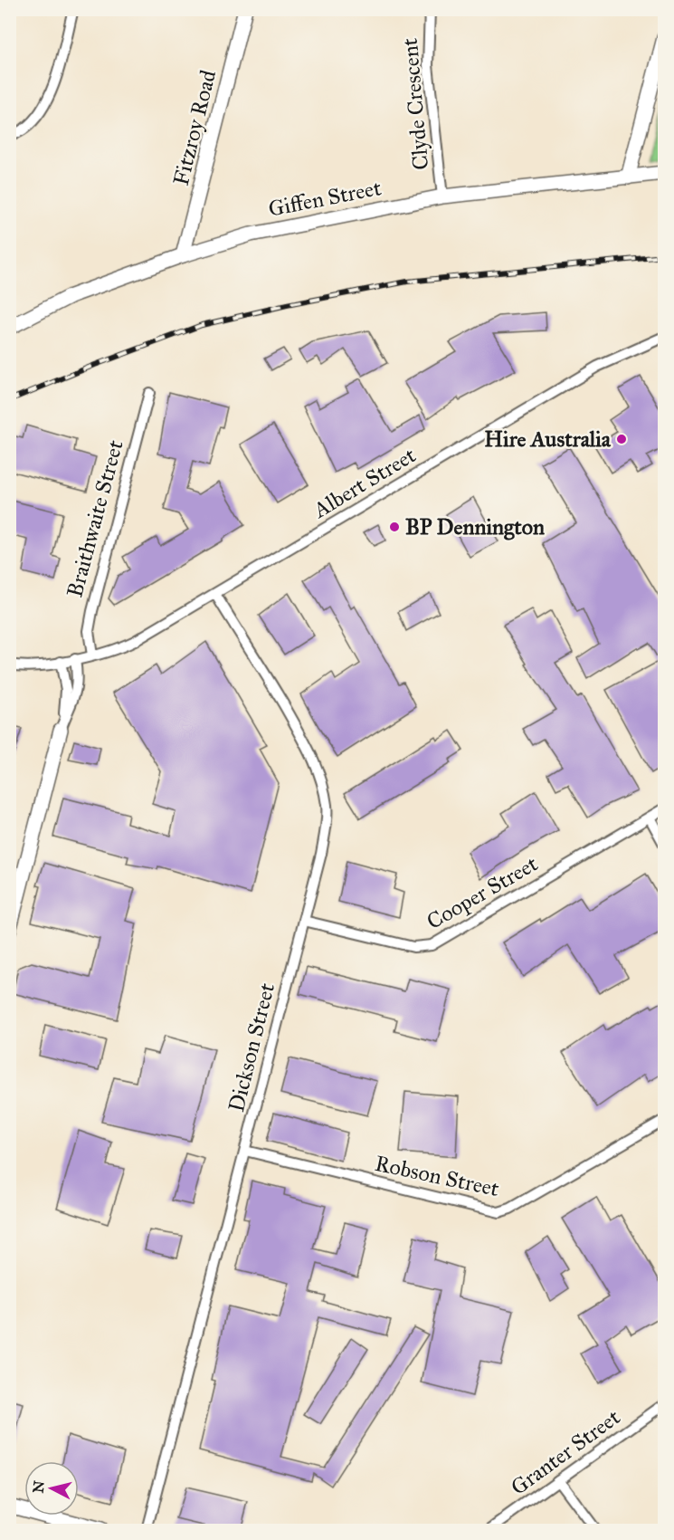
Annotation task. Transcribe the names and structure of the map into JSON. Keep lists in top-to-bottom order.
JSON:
{
  "streets": {
    "street": [
      "Clyde Crescent",
      "Fitzroy Road",
      "Giffen Street",
      "Albert Street",
      "Braithwaite Street",
      "Cooper Street",
      "Dickson Street",
      "Robson Street",
      "Granter Street"
    ]
  },
  "crossings": [
    ["Clyde Crescent", "Giffen Street"],
    ["Fitzroy Road", "Giffen Street"],
    ["Albert Street", "Braithwaite Street"],
    ["Albert Street", "Dickson Street"],
    ["Cooper Street", "Dickson Street"],
    ["Dickson Street", "Robson Street"]
  ],
  "places": ["Hire Australia", "BP Dennington"],
  "north": "left"
}
